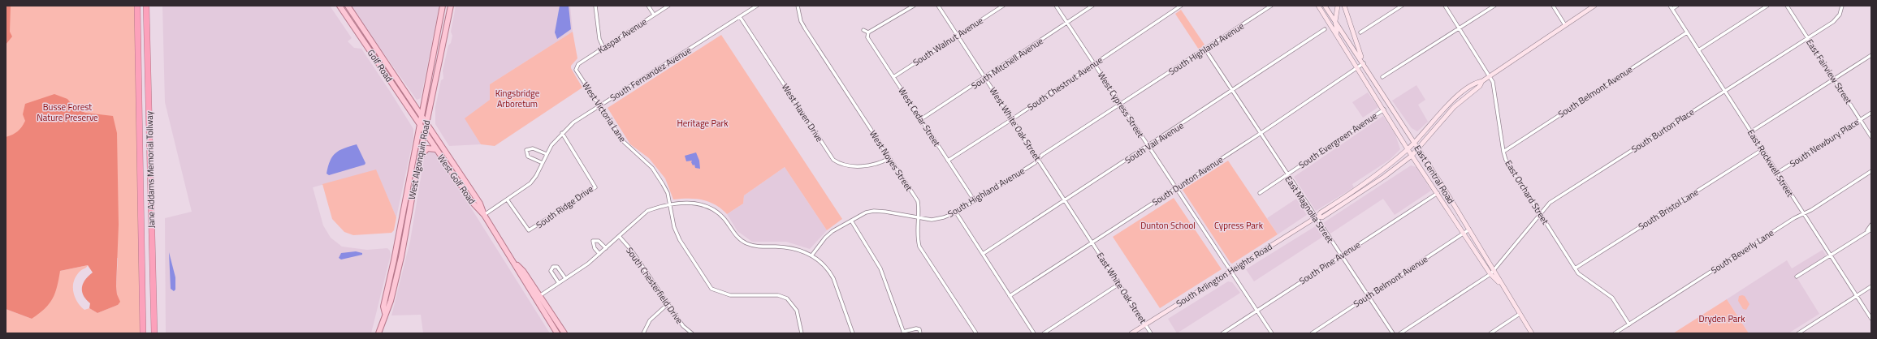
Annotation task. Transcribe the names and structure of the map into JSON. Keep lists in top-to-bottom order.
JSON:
{
  "streets": {
    "highway": ["Jane Addams Memorial Tollway"],
    "main road": [
      "Golf Road",
      "West Algonquin Road",
      "East Central Road",
      "West Golf Road",
      "South Arlington Heights Road"
    ],
    "street": [
      "Kaspar Avenue",
      "South Walnut Avenue",
      "South Highland Avenue",
      "South Mitchell Avenue",
      "East Fairview Street",
      "South Fernandez Avenue",
      "South Chestnut Avenue",
      "South Belmont Avenue",
      "West Cypress Street",
      "West Victoria Lane",
      "West Haven Drive",
      "West Cedar Street",
      "West White Oak Street",
      "South Burton Place",
      "South Evergreen Avenue",
      "South Vail Avenue",
      "South Newbury Place",
      "West Noyes Street",
      "East Rockwell Street",
      "South Dunton Avenue",
      "East Orchard Street",
      "South Ridge Drive",
      "East Magnolia Street",
      "South Bristol Lane",
      "South Beverly Lane",
      "South Pine Avenue",
      "South Chesterfield Drive",
      "East White Oak Street"
    ]
  },
  "crossings": [
    ["Kaspar Avenue", "West Victoria Lane"],
    ["South Walnut Avenue", "West Cedar Street"],
    ["South Walnut Avenue", "West White Oak Street"],
    ["South Highland Avenue", "West Cypress Street"],
    ["South Highland Avenue", "West Cedar Street"],
    ["South Highland Avenue", "West White Oak Street"],
    ["South Highland Avenue", "West Noyes Street"],
    ["South Highland Avenue", "East Magnolia Street"],
    ["South Mitchell Avenue", "West Cypress Street"],
    ["South Mitchell Avenue", "West Cedar Street"],
    ["South Mitchell Avenue", "West White Oak Street"],
    ["Golf Road", "West Algonquin Road"],
    ["Golf Road", "West Golf Road"],
    ["East Fairview Street", "South Burton Place"],
    ["East Fairview Street", "South Newbury Place"],
    ["South Fernandez Avenue", "West Victoria Lane"],
    ["South Fernandez Avenue", "West Haven Drive"],
    ["South Fernandez Avenue", "West Golf Road"],
    ["South Fernandez Avenue", "South Ridge Drive"],
    ["South Chestnut Avenue", "West Cypress Street"],
    ["South Chestnut Avenue", "West Cedar Street"],
    ["South Chestnut Avenue", "West White Oak Street"],
    ["South Belmont Avenue", "East Rockwell Street"],
    ["South Belmont Avenue", "East Central Road"],
    ["South Belmont Avenue", "East Orchard Street"],
    ["South Belmont Avenue", "East Magnolia Street"],
    ["West Cypress Street", "South Vail Avenue"],
    ["West Cypress Street", "South Dunton Avenue"],
    ["West Cypress Street", "South Pine Avenue"],
    ["West Cypress Street", "South Arlington Heights Road"],
    ["West Haven Drive", "West Noyes Street"],
    ["West White Oak Street", "South Vail Avenue"],
    ["West White Oak Street", "South Dunton Avenue"],
    ["West White Oak Street", "East White Oak Street"],
    ["South Burton Place", "East Rockwell Street"],
    ["South Burton Place", "East Central Road"],
    ["South Burton Place", "East Orchard Street"],
    ["South Evergreen Avenue", "East Central Road"],
    ["South Evergreen Avenue", "East Magnolia Street"],
    ["South Vail Avenue", "East Magnolia Street"],
    ["South Newbury Place", "East Rockwell Street"],
    ["West Algonquin Road", "West Golf Road"],
    ["East Rockwell Street", "South Bristol Lane"],
    ["East Rockwell Street", "South Beverly Lane"],
    ["East Central Road", "South Dunton Avenue"],
    ["East Central Road", "South Pine Avenue"],
    ["East Central Road", "South Arlington Heights Road"],
    ["South Dunton Avenue", "East Magnolia Street"],
    ["South Dunton Avenue", "East White Oak Street"],
    ["East Orchard Street", "South Bristol Lane"],
    ["East Orchard Street", "South Beverly Lane"],
    ["East Orchard Street", "South Arlington Heights Road"],
    ["East Magnolia Street", "South Pine Avenue"],
    ["East Magnolia Street", "South Arlington Heights Road"],
    ["South Arlington Heights Road", "East White Oak Street"]
  ],
  "parks": [
    "Kingsbridge Arboretum",
    "Busse Forest Nature Preserve",
    "Heritage Park",
    "Dunton School",
    "Cypress Park",
    "Dryden Park"
  ]
}
